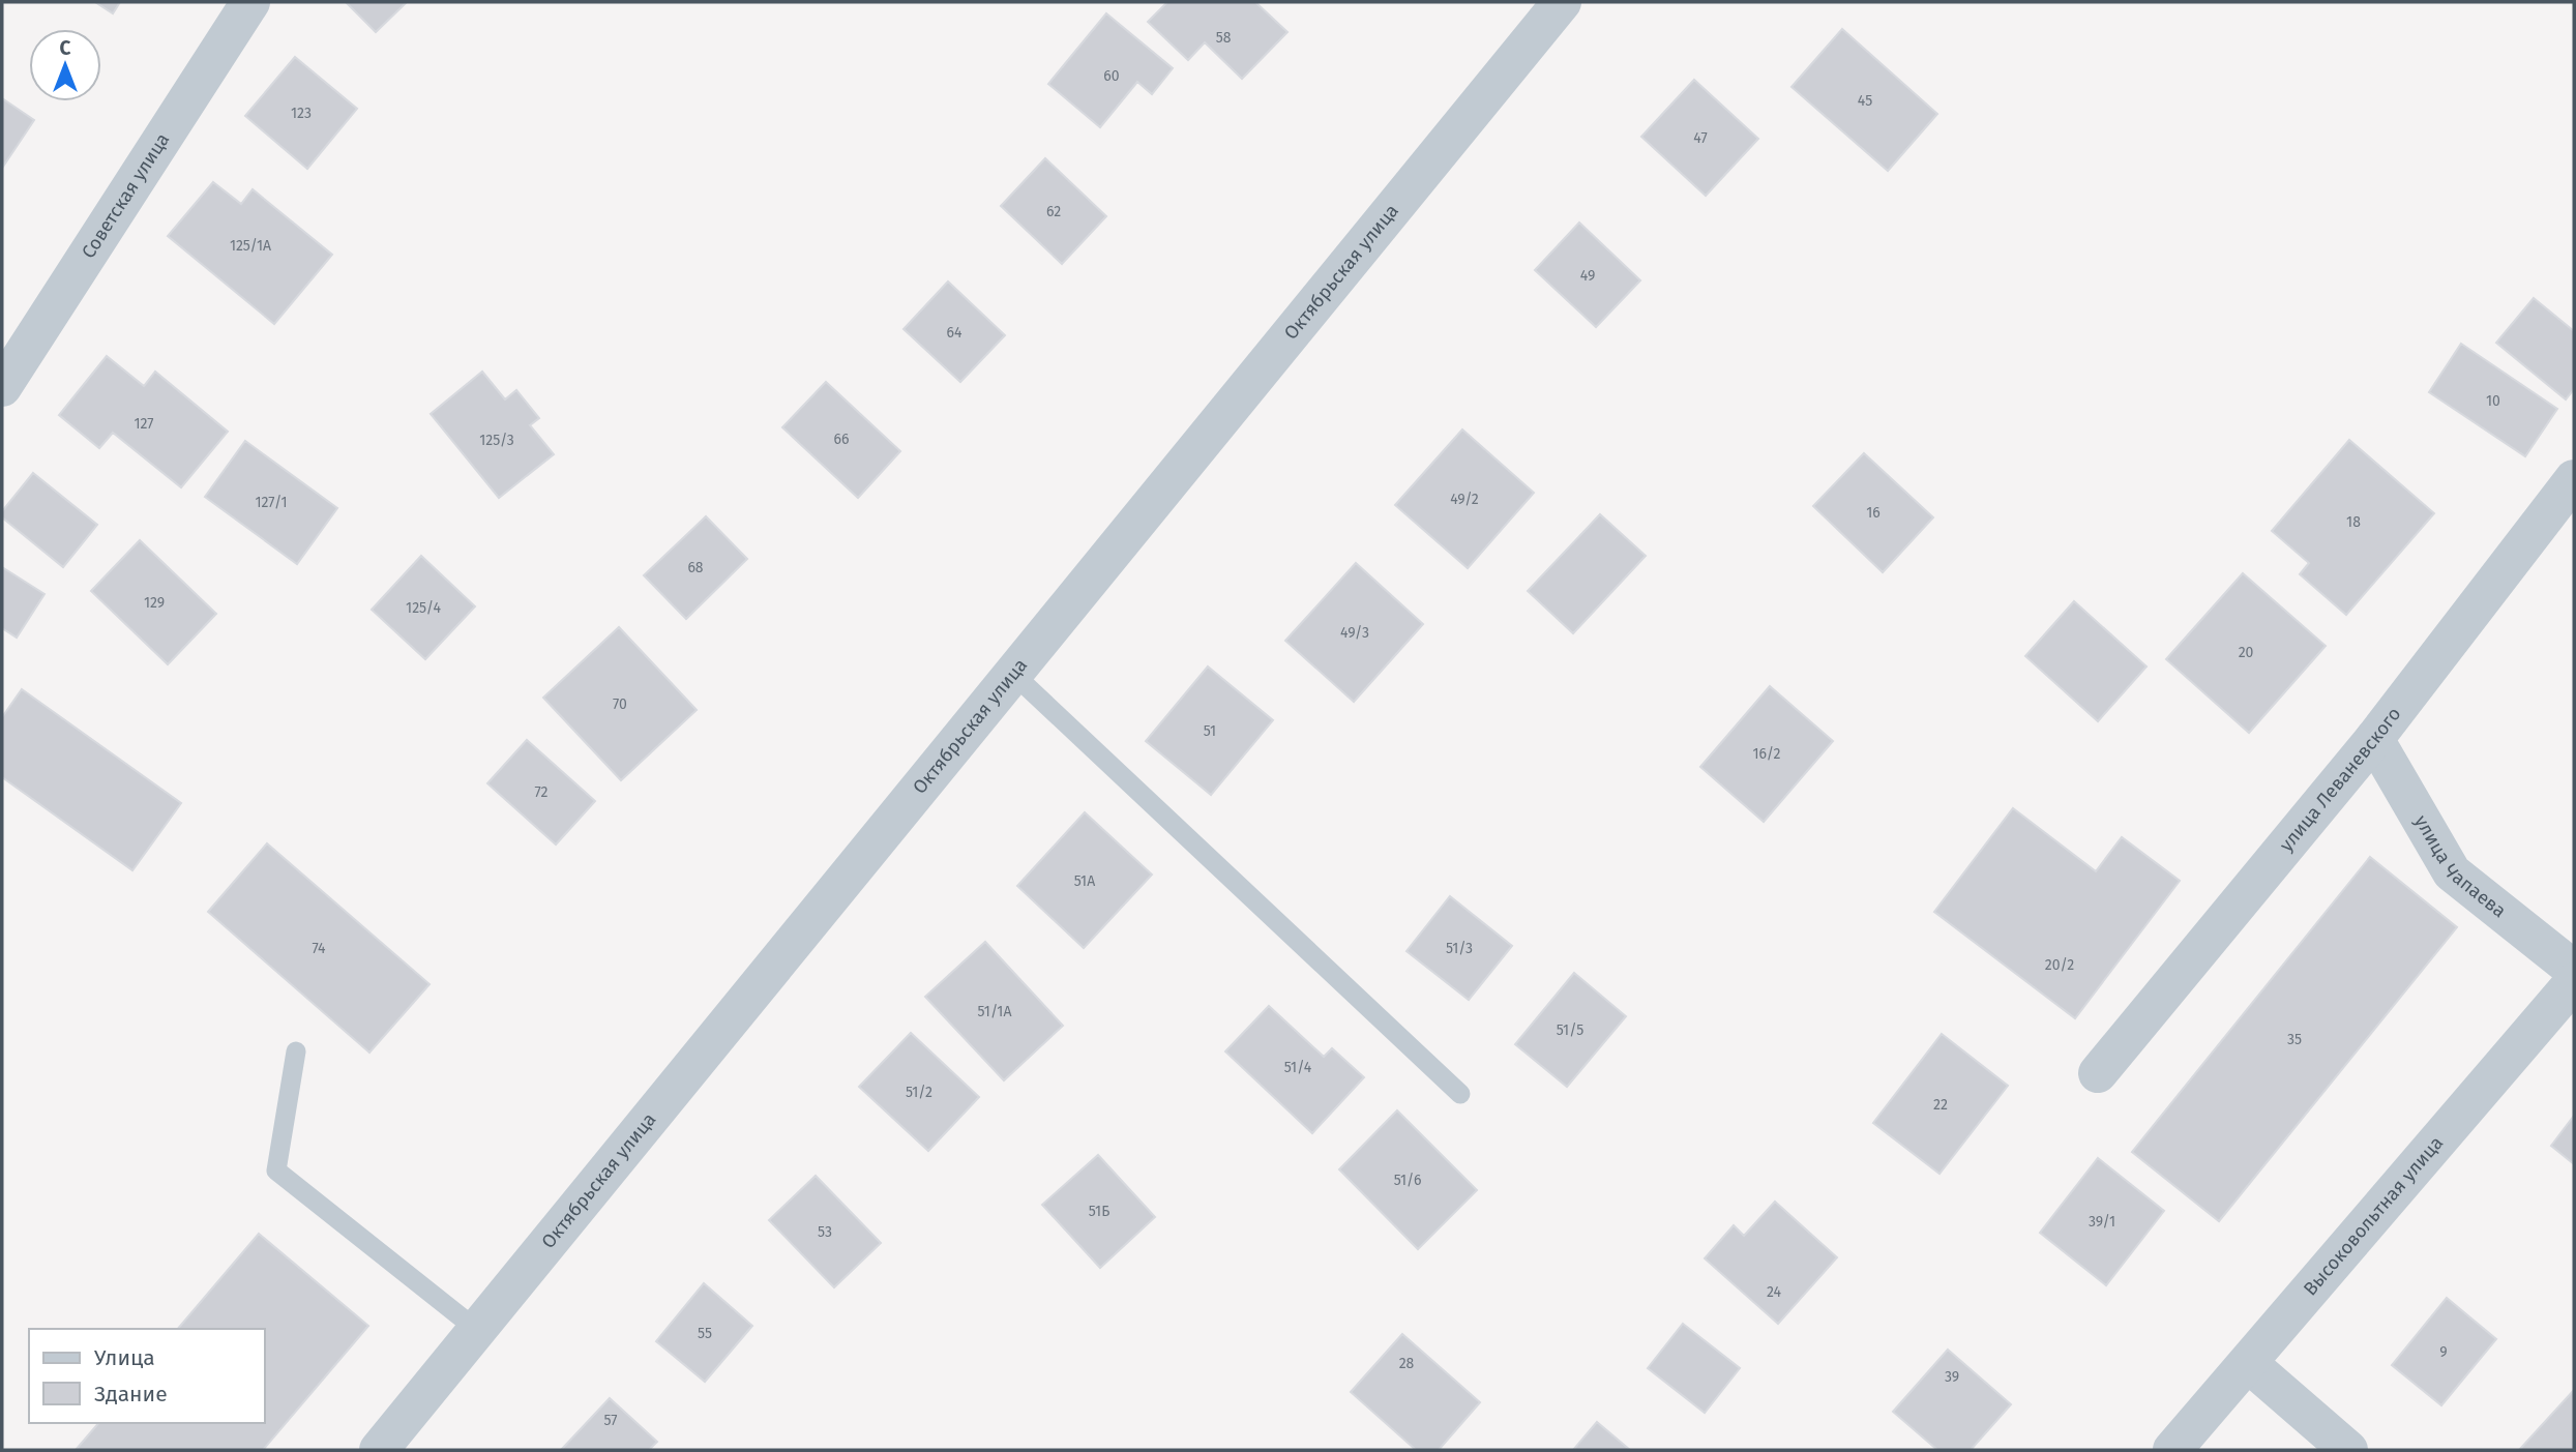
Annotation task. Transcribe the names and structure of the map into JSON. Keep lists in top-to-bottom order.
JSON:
{
  "streets": {
    "street": [
      "Советская улица",
      "Октябрьская улица",
      "улица Леваневского",
      "улица Чапаева",
      "Высоковольтная улица"
    ]
  },
  "crossings": [
    ["улица Леваневского", "улица Чапаева"]
  ],
  "house_numbers": [
    "58",
    "60",
    "45",
    "123",
    "47",
    "62",
    "125/1А",
    "49",
    "64",
    "10",
    "127",
    "66",
    "125/3",
    "49/2",
    "127/1",
    "16",
    "18",
    "68",
    "129",
    "125/4",
    "49/3",
    "20",
    "70",
    "51",
    "16/2",
    "72",
    "51А",
    "74",
    "51/3",
    "20/2",
    "51/1А",
    "51/5",
    "35",
    "51/4",
    "51/2",
    "22",
    "51/6",
    "51Б",
    "39/1",
    "53",
    "24",
    "55",
    "9",
    "28",
    "39",
    "57"
  ],
  "legend": ["Улица", "Здание"],
  "north": "top"
}
